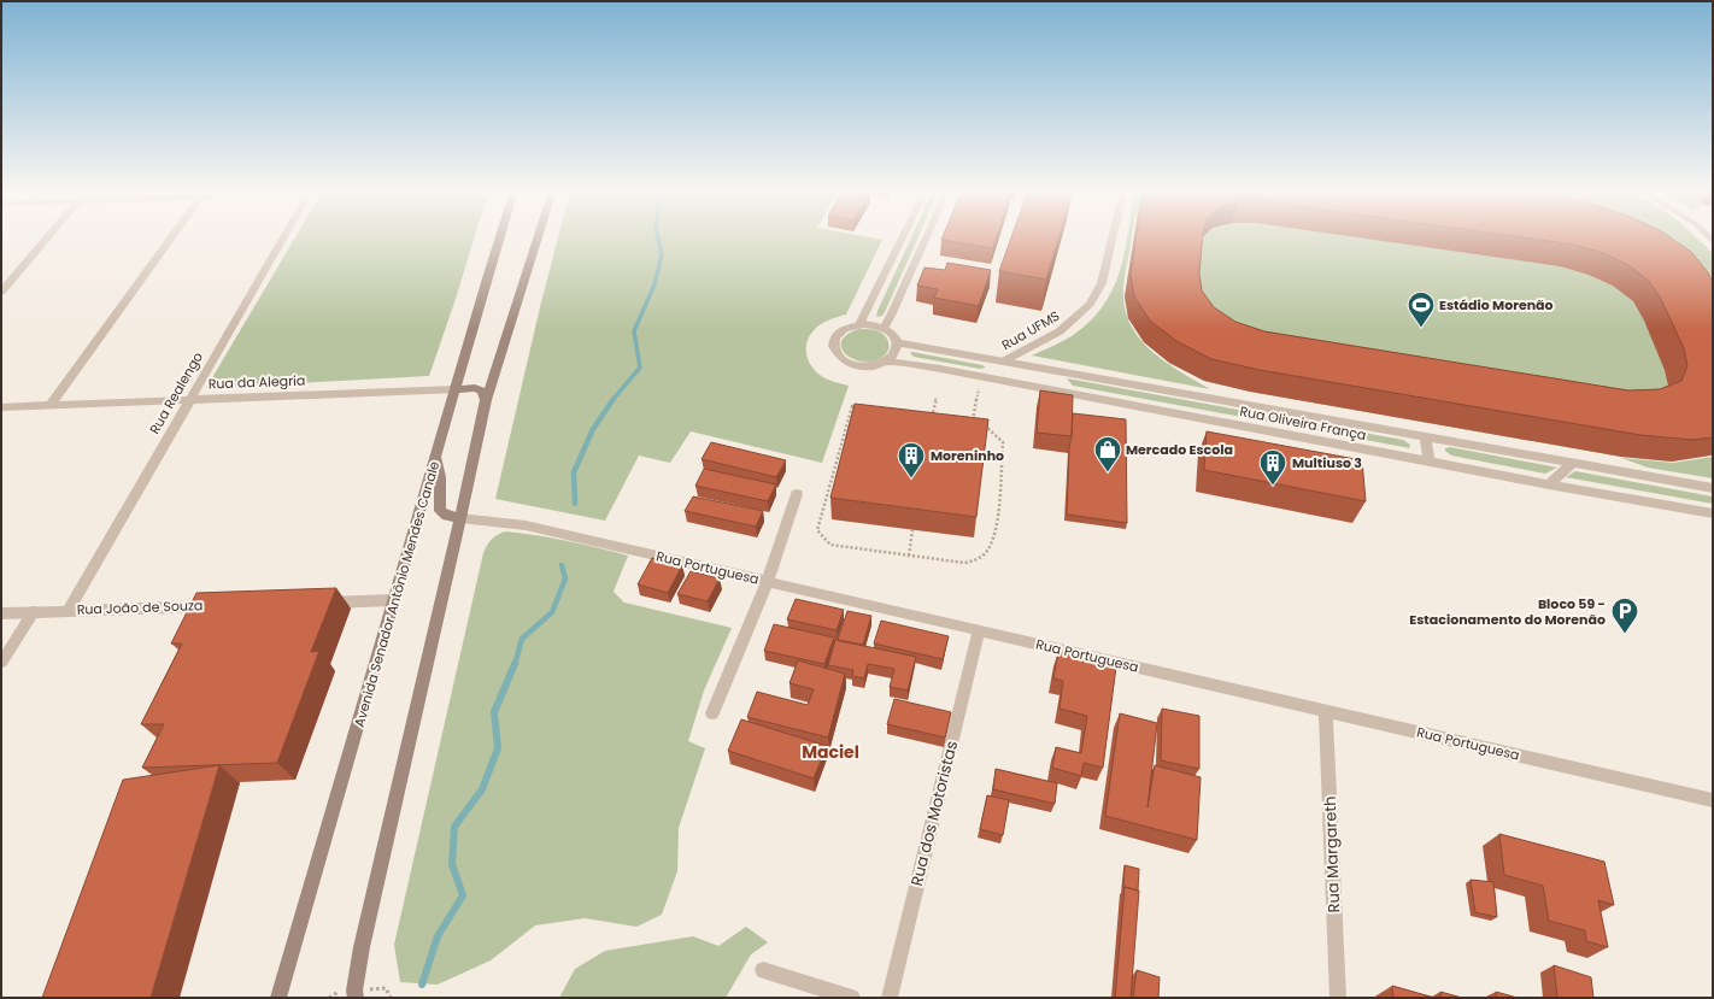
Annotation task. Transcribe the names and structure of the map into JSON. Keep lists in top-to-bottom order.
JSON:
{
  "streets": {
    "main road": ["Avenida Senador Antônio Mendes Canale"],
    "street": [
      "Rua da Alegria",
      "Rua Realengo",
      "Rua Oliveira França",
      "Rua Portuguesa",
      "Rua João de Souza",
      "Rua dos Motoristas",
      "Rua Margareth"
    ],
    "lane": ["Rua UFMS"]
  },
  "crossings": [
    ["Rua UFMS", "Rua Oliveira França"],
    ["Rua da Alegria", "Rua Realengo"],
    ["Rua da Alegria", "Avenida Senador Antônio Mendes Canale"],
    ["Rua Realengo", "Rua João de Souza"],
    ["Rua Portuguesa", "Rua dos Motoristas"],
    ["Rua Portuguesa", "Rua Margareth"]
  ],
  "districts": ["Maciel"],
  "places": {
    "sports": ["Estádio Morenão"],
    "shop": ["Mercado Escola"],
    "building": ["Moreninho", "Multiuso 3"],
    "parking": ["Bloco 59 - Estacionamento do Morenão"]
  }
}
